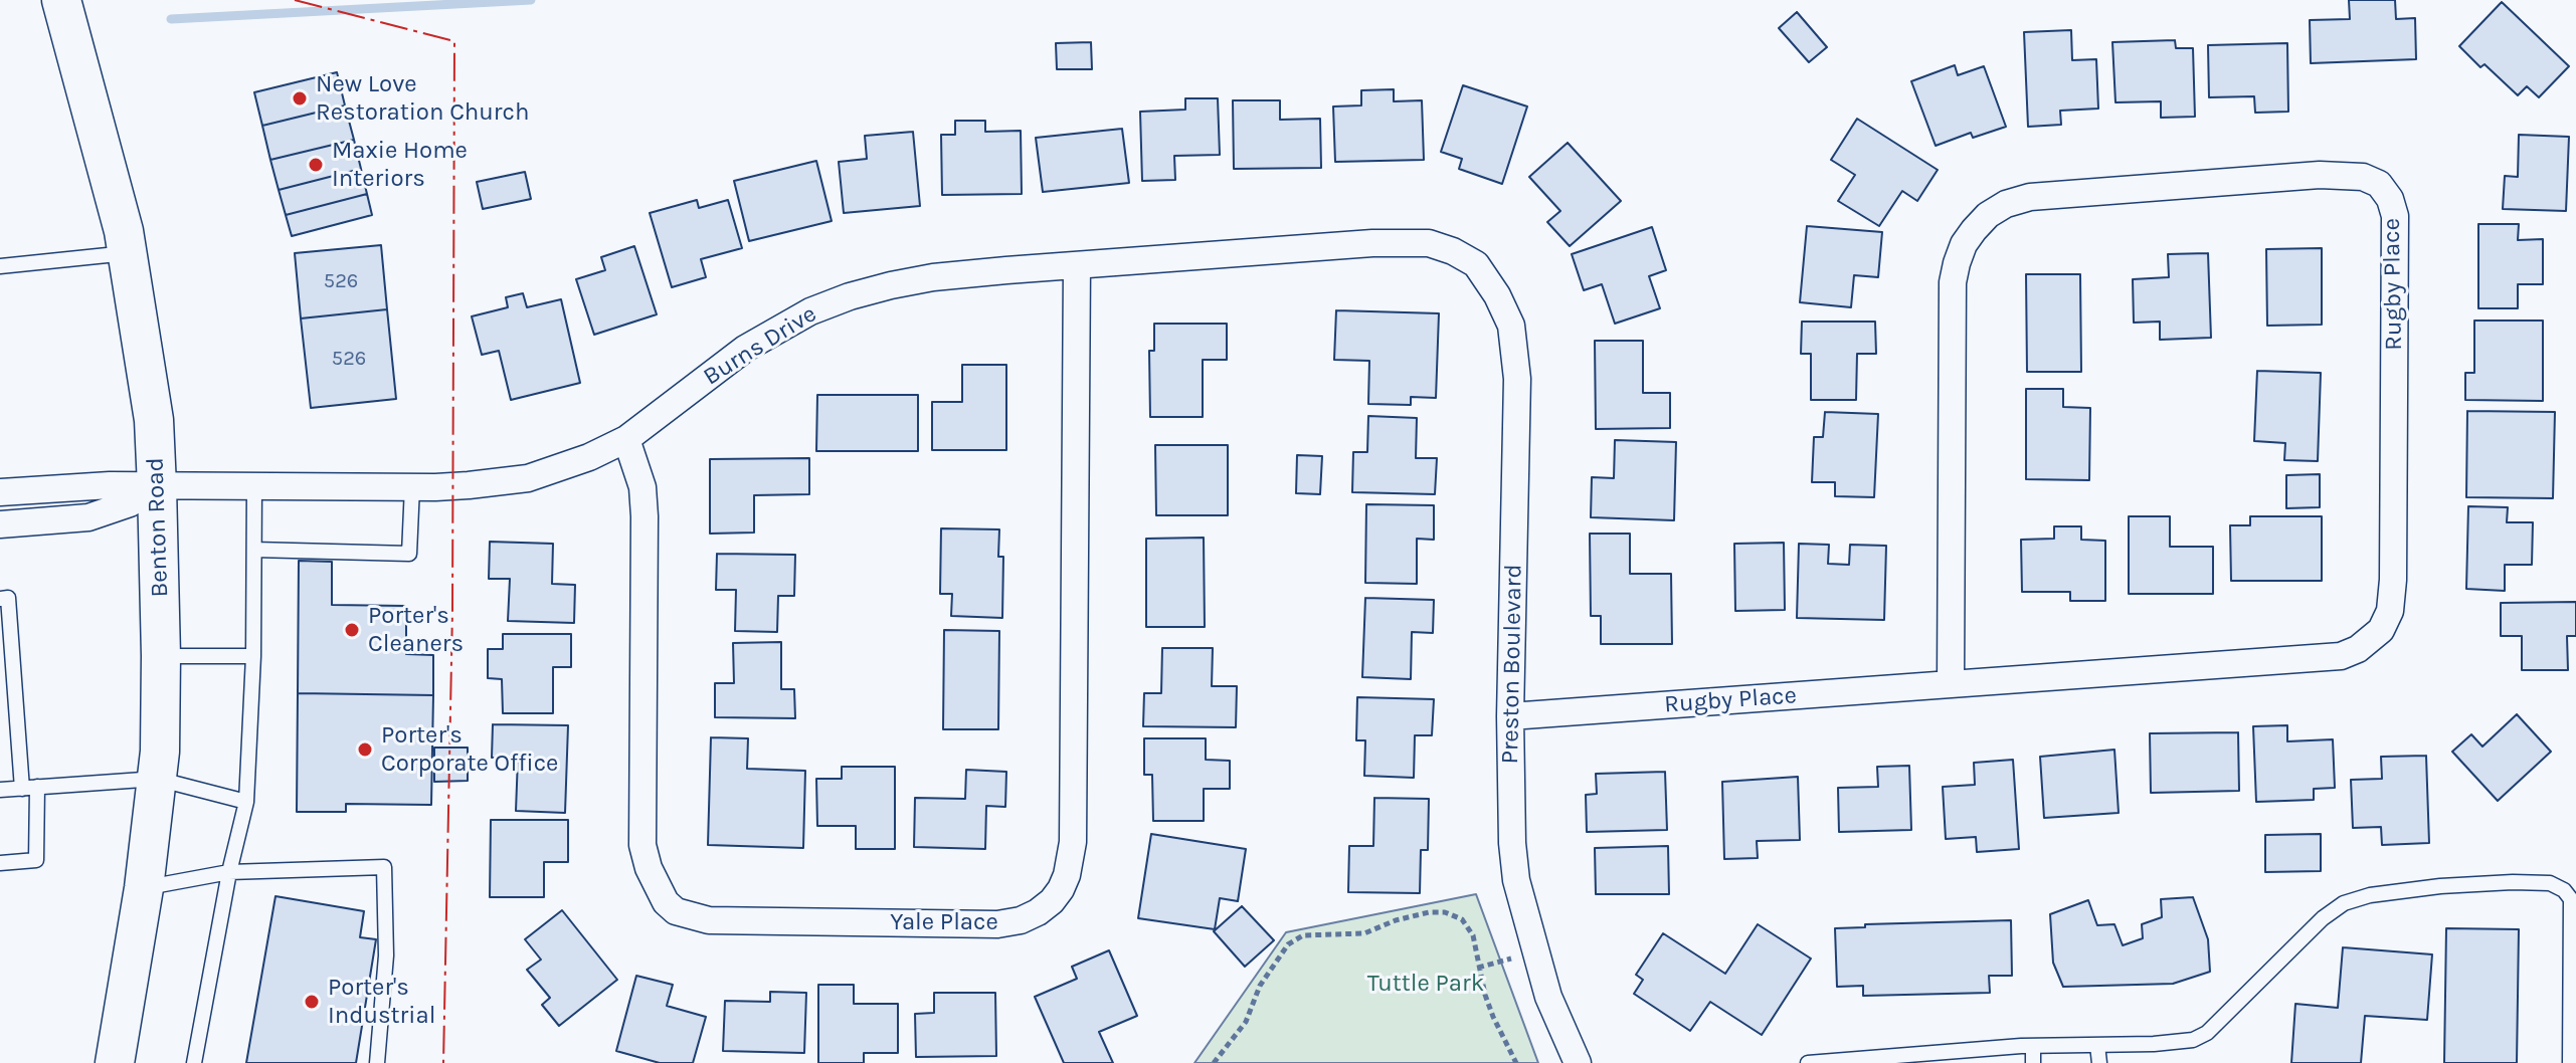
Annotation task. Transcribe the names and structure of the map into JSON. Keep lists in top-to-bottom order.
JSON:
{
  "streets": {
    "main road": ["Benton Road"],
    "street": [
      "Rugby Place",
      "Burns Drive",
      "Preston Boulevard",
      "Yale Place"
    ]
  },
  "crossings": [
    ["Rugby Place", "Preston Boulevard"],
    ["Burns Drive", "Benton Road"],
    ["Burns Drive", "Preston Boulevard"],
    ["Burns Drive", "Yale Place"]
  ],
  "parks": ["Tuttle Park"],
  "places": [
    "New Love Restoration Church",
    "Maxie Home Interiors",
    "Porter's Cleaners",
    "Porter's Corporate Office",
    "Porter's Industrial"
  ],
  "house_numbers": ["526", "526"]
}
